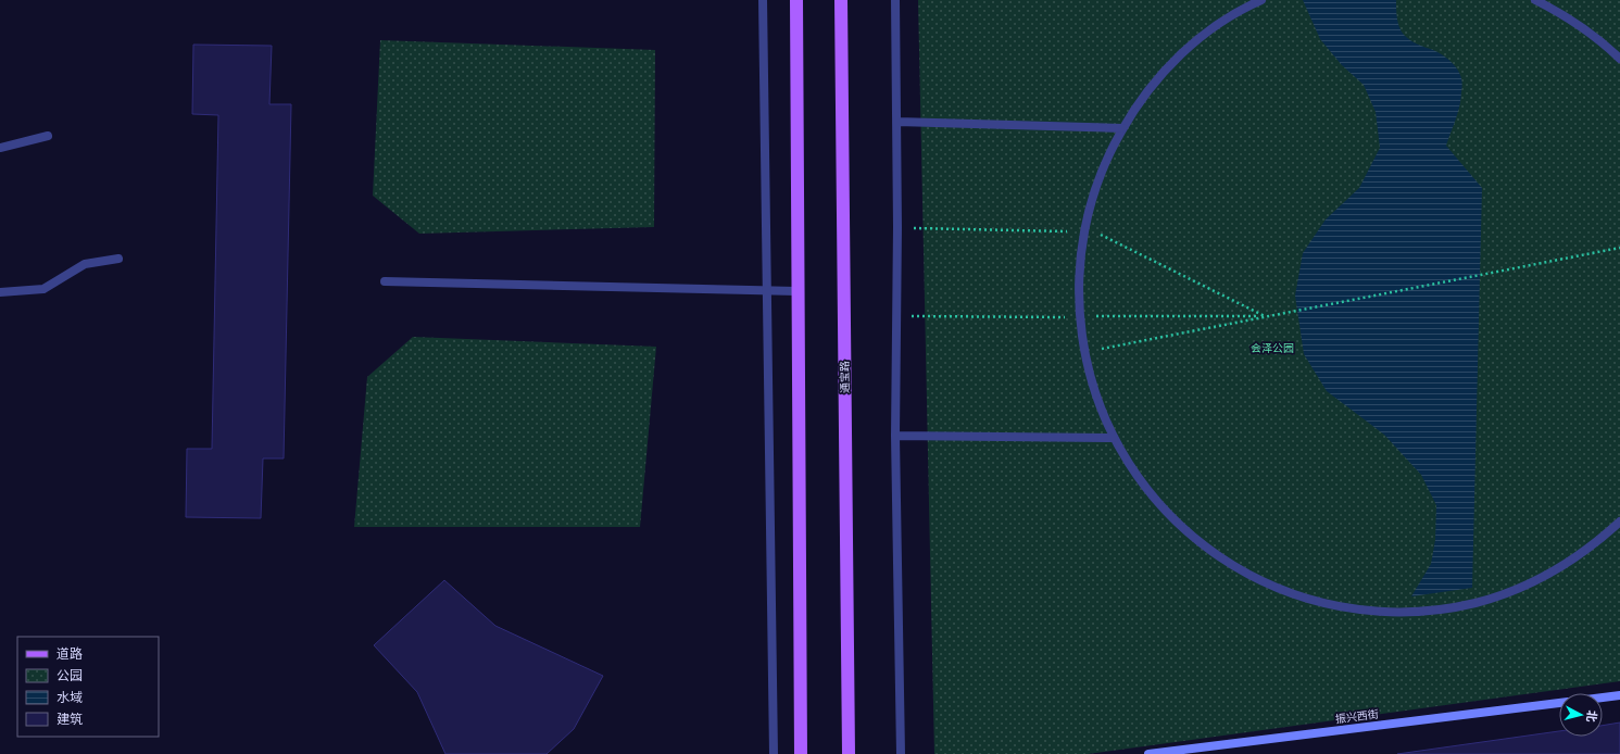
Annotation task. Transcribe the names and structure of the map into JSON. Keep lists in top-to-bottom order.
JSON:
{
  "streets": {
    "main road": ["通宝路"],
    "street": ["振兴西街"]
  },
  "parks": ["会泽公园"],
  "legend": [
    "道路",
    "公园",
    "水域",
    "建筑"
  ],
  "north": "right"
}
